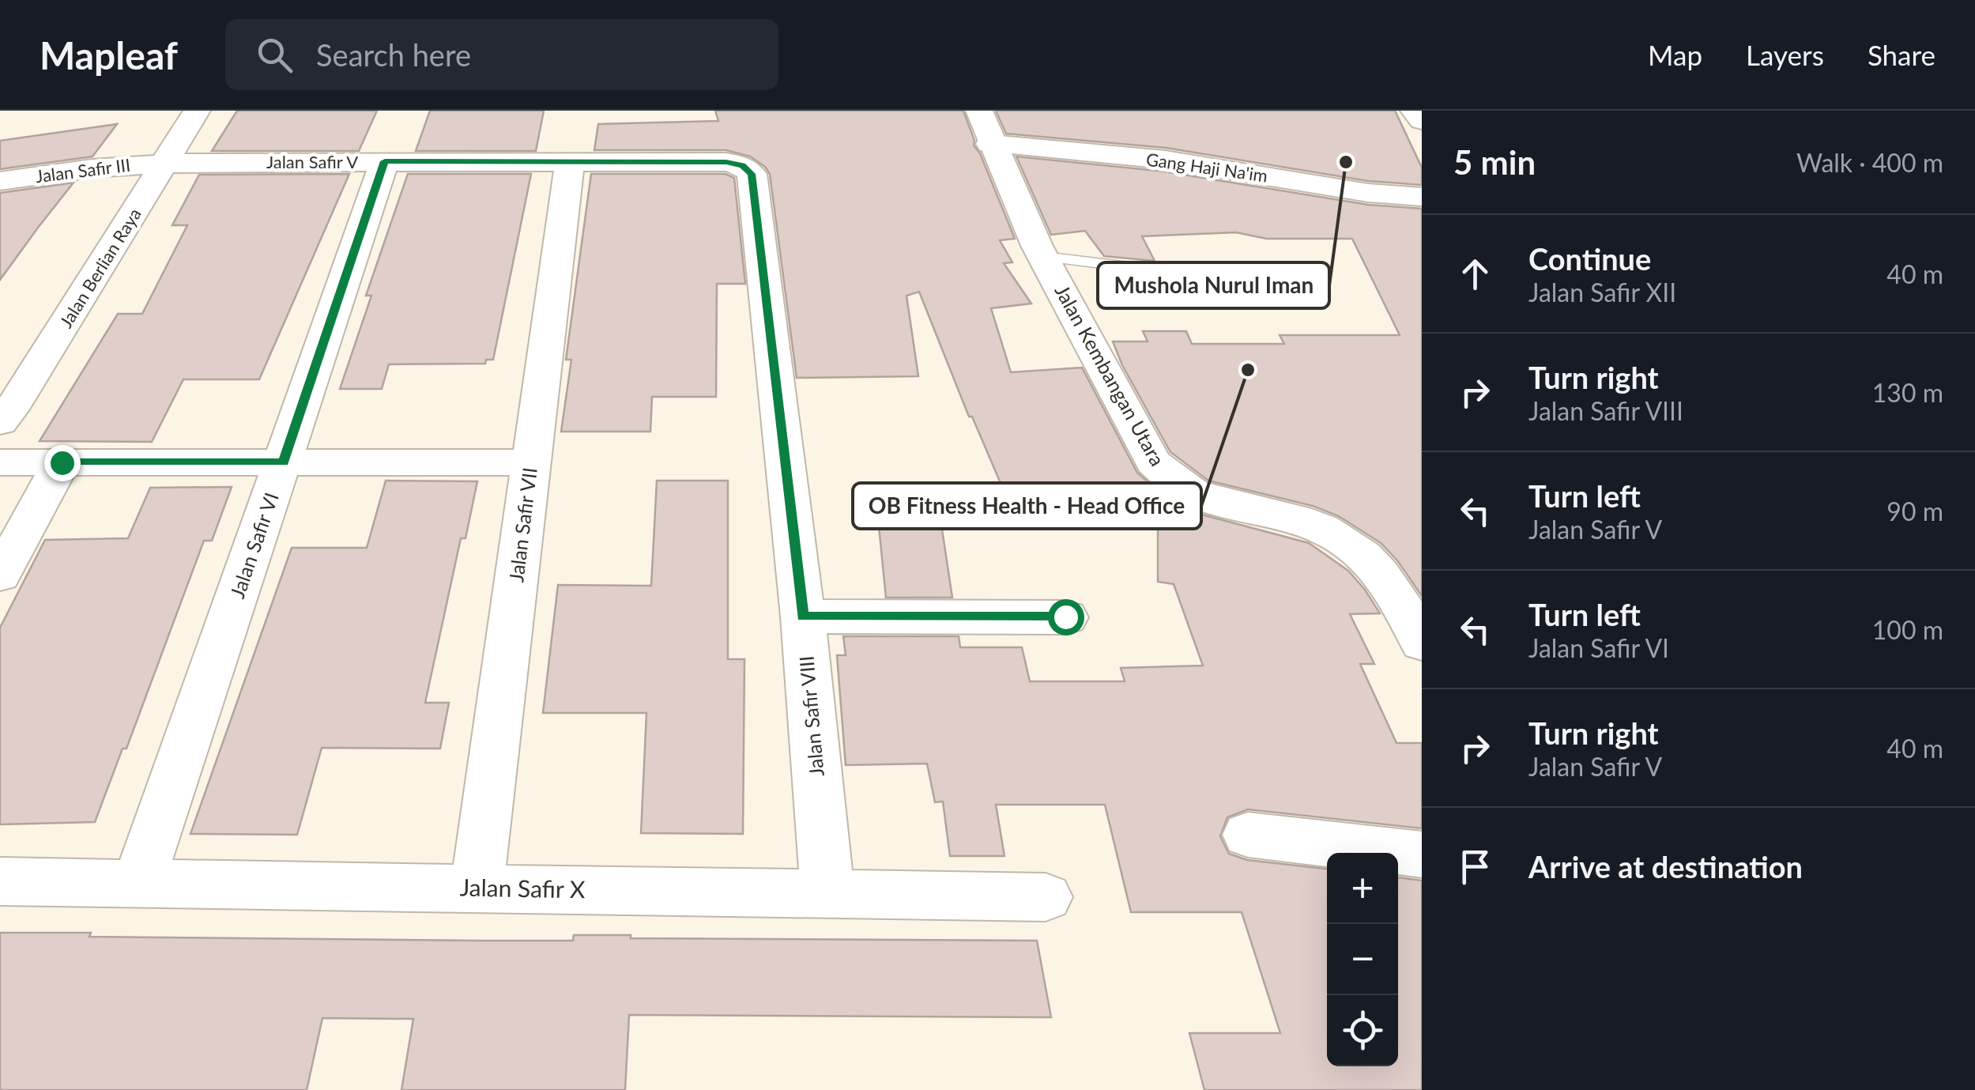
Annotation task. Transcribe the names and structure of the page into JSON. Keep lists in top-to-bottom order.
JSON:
{
  "streets": {
    "street": [
      "Jalan Safir V",
      "Gang Haji Na'im",
      "Jalan Safir III",
      "Jalan Berlian Raya",
      "Jalan Kembangan Utara",
      "Jalan Safir VII",
      "Jalan Safir VI",
      "Jalan Safir VIII",
      "Jalan Safir X"
    ]
  },
  "crossings": [
    ["Jalan Safir V", "Jalan Safir III"],
    ["Jalan Safir V", "Jalan Berlian Raya"],
    ["Jalan Safir V", "Jalan Safir VII"],
    ["Jalan Safir V", "Jalan Safir VI"],
    ["Jalan Safir V", "Jalan Safir VIII"],
    ["Gang Haji Na'im", "Jalan Kembangan Utara"],
    ["Jalan Safir III", "Jalan Berlian Raya"],
    ["Jalan Safir VII", "Jalan Safir X"],
    ["Jalan Safir VI", "Jalan Safir X"],
    ["Jalan Safir VIII", "Jalan Safir X"]
  ],
  "places": ["Mushola Nurul Iman", "OB Fitness Health - Head Office"],
  "page": {
    "header": "Mapleaf",
    "search": "Search here",
    "nav": ["Map", "Layers", "Share"],
    "heading": ["5 min", "Walk · 400 m"],
    "list": [
      ["Continue", "Jalan Safir XII", "40 m"],
      ["Turn right", "Jalan Safir VIII", "130 m"],
      ["Turn left", "Jalan Safir V", "90 m"],
      ["Turn left", "Jalan Safir VI", "100 m"],
      ["Turn right", "Jalan Safir V", "40 m"],
      "Arrive at destination"
    ],
    "map_buttons": ["+", "−"]
  }
}
